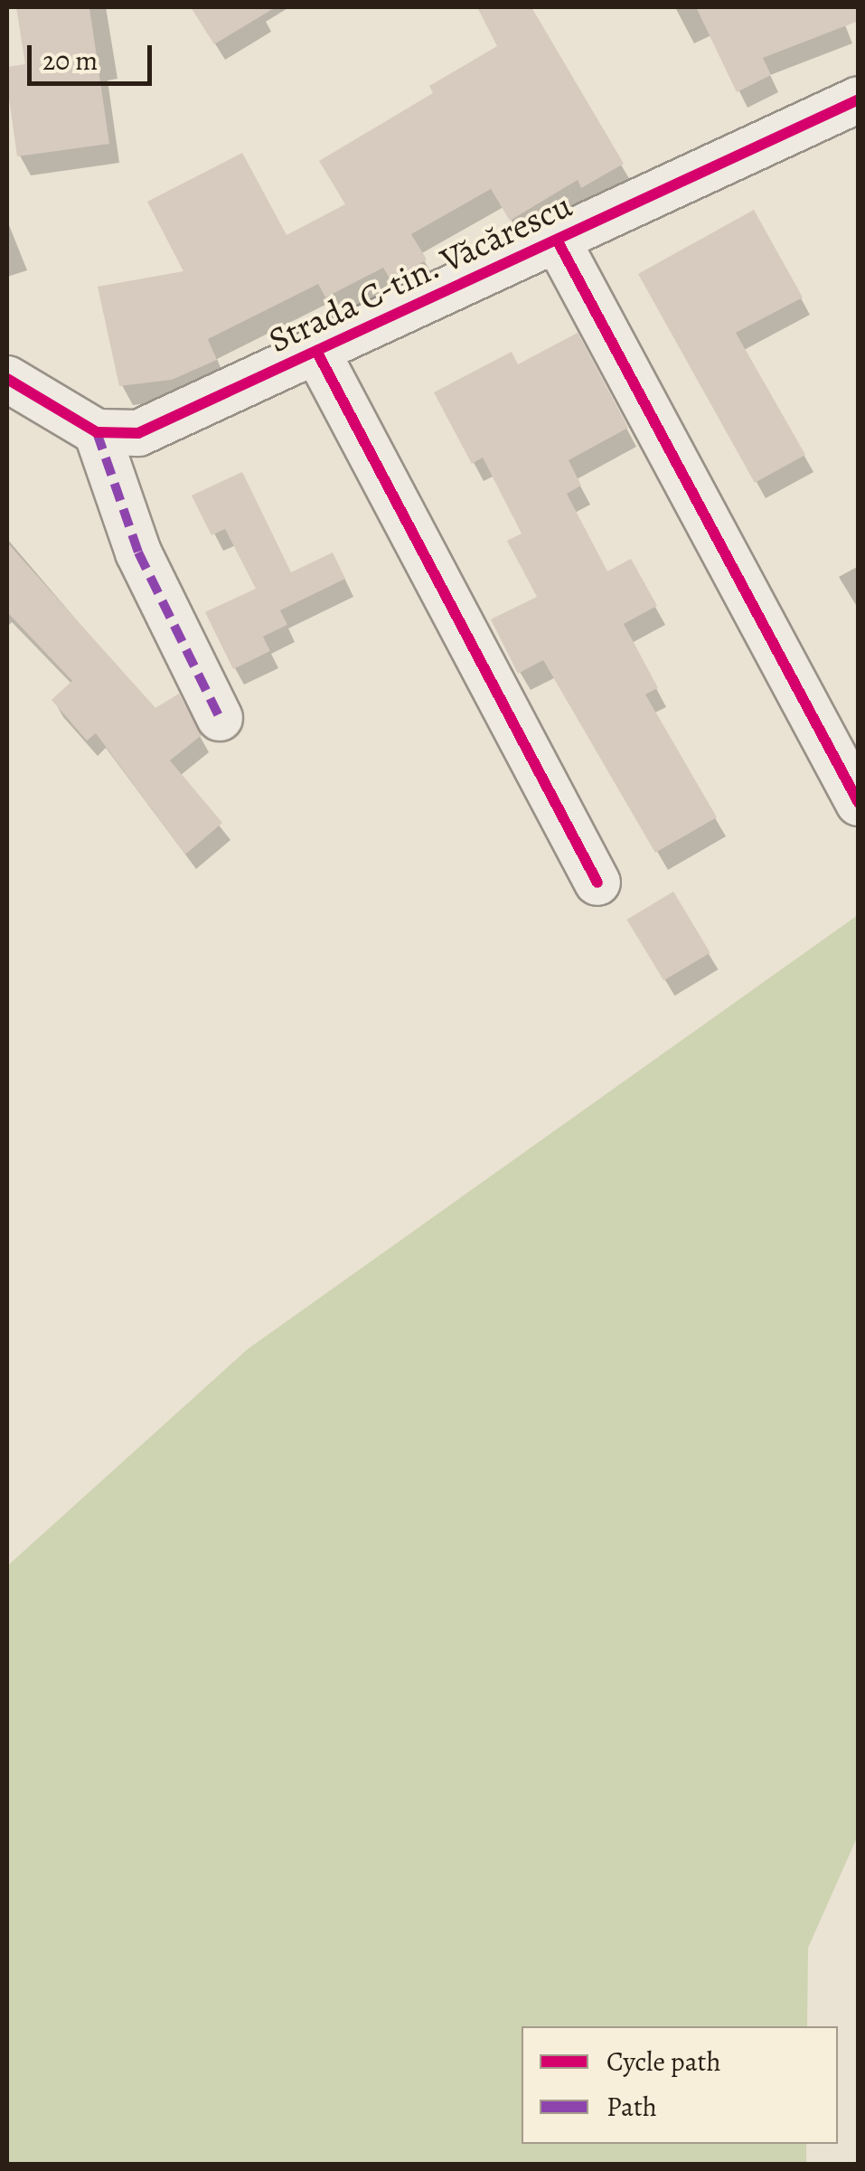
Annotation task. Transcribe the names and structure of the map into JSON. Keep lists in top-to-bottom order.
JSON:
{
  "streets": {
    "street": ["Strada C-tin. Văcărescu"]
  },
  "legend": ["Cycle path", "Path"],
  "scale_bar": "20 m"
}
